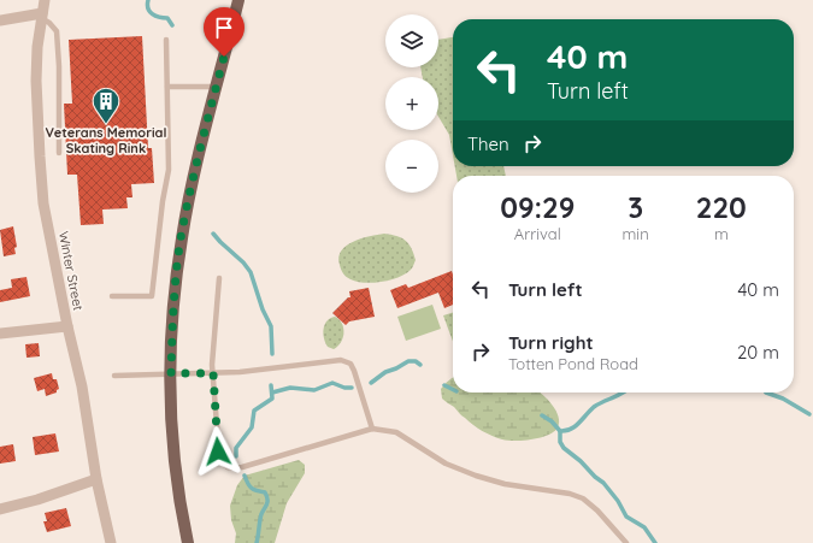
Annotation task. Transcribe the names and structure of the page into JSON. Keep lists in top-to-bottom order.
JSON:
{
  "streets": {
    "street": ["Winter Street"]
  },
  "places": {
    "building": ["Veterans Memorial Skating Rink"]
  },
  "page": {
    "map_buttons": ["+", "−"],
    "turn": ["40 m", "Turn left"],
    "then": "Then",
    "eta": [
      "09:29",
      "Arrival",
      "3",
      "min",
      "220",
      "m"
    ],
    "list": [
      {
        "name": "Turn left",
        "value": "40 m"
      },
      {
        "name": "Turn right",
        "note": "Totten Pond Road",
        "value": "20 m"
      }
    ]
  }
}
